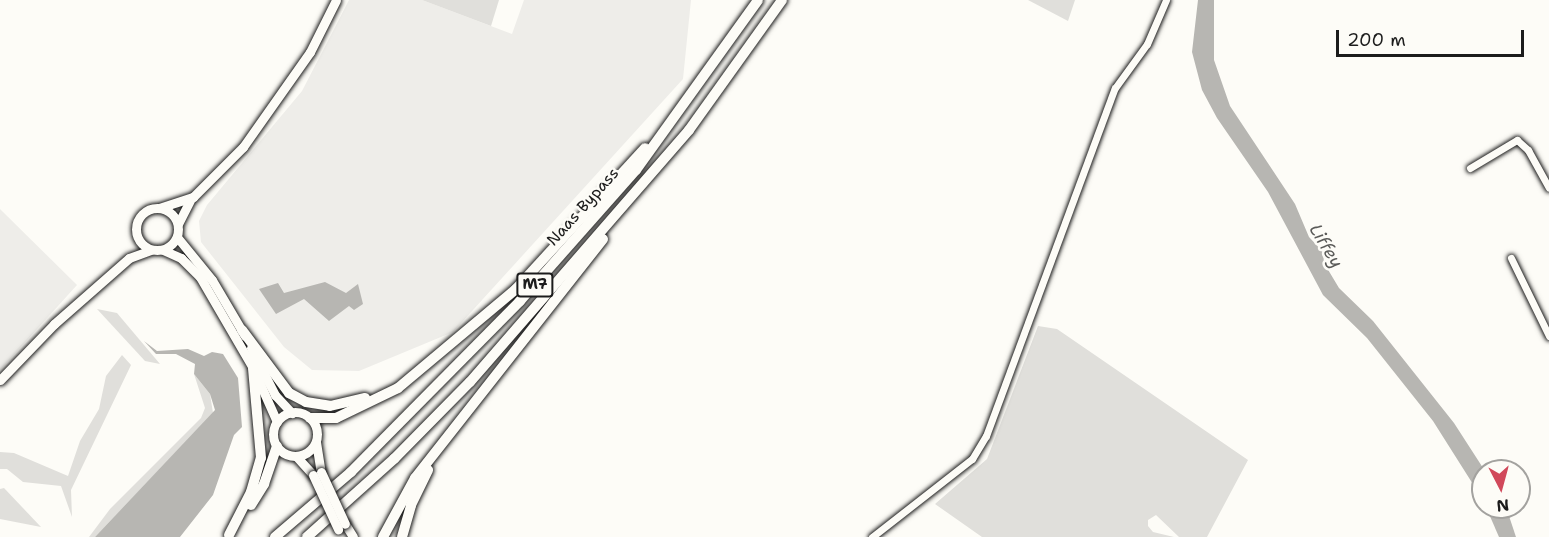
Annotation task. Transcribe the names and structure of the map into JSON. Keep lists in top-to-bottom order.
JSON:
{
  "streets": {
    "highway": ["Naas Bypass", "M7"]
  },
  "crossings": [
    ["Naas Bypass", "M7"]
  ],
  "water": ["Liffey"],
  "scale_bar": "200 m",
  "north": "bottom"
}
